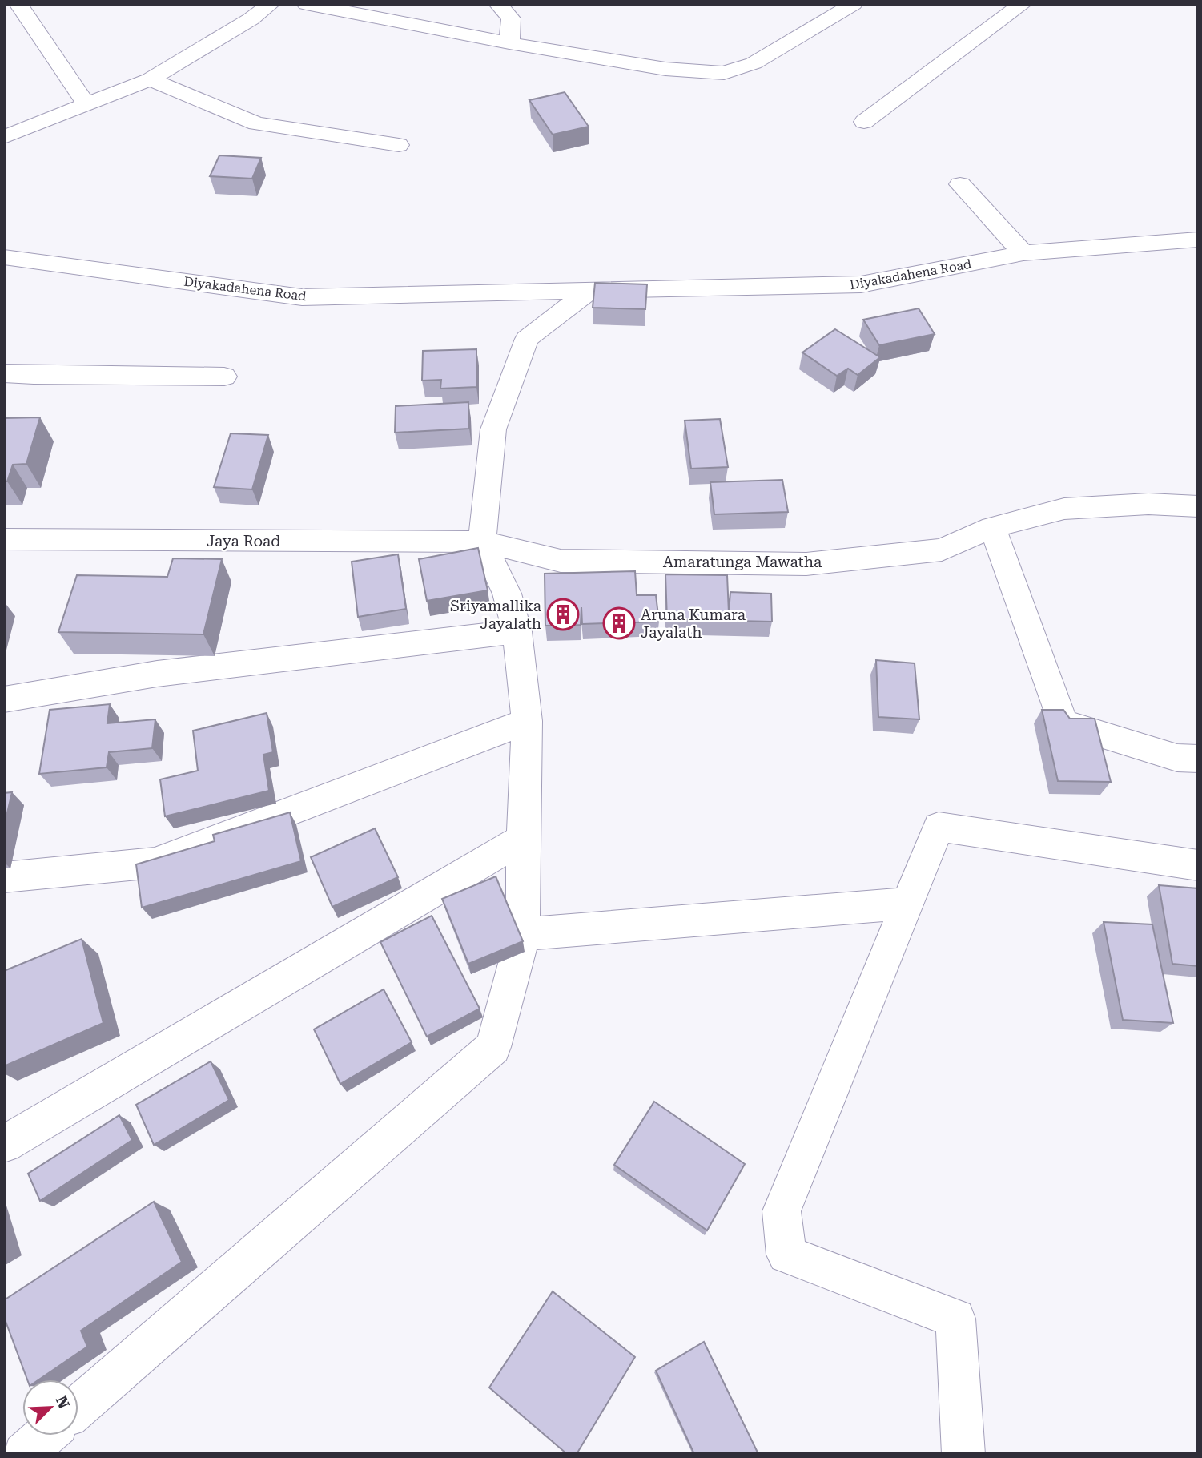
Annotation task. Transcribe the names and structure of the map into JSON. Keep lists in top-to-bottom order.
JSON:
{
  "streets": {
    "street": ["Diyakadahena Road", "Jaya Road", "Amaratunga Mawatha"]
  },
  "crossings": [
    ["Jaya Road", "Amaratunga Mawatha"]
  ],
  "places": {
    "building": ["Sriyamallika Jayalath", "Aruna Kumara Jayalath"]
  },
  "north": "top right"
}
